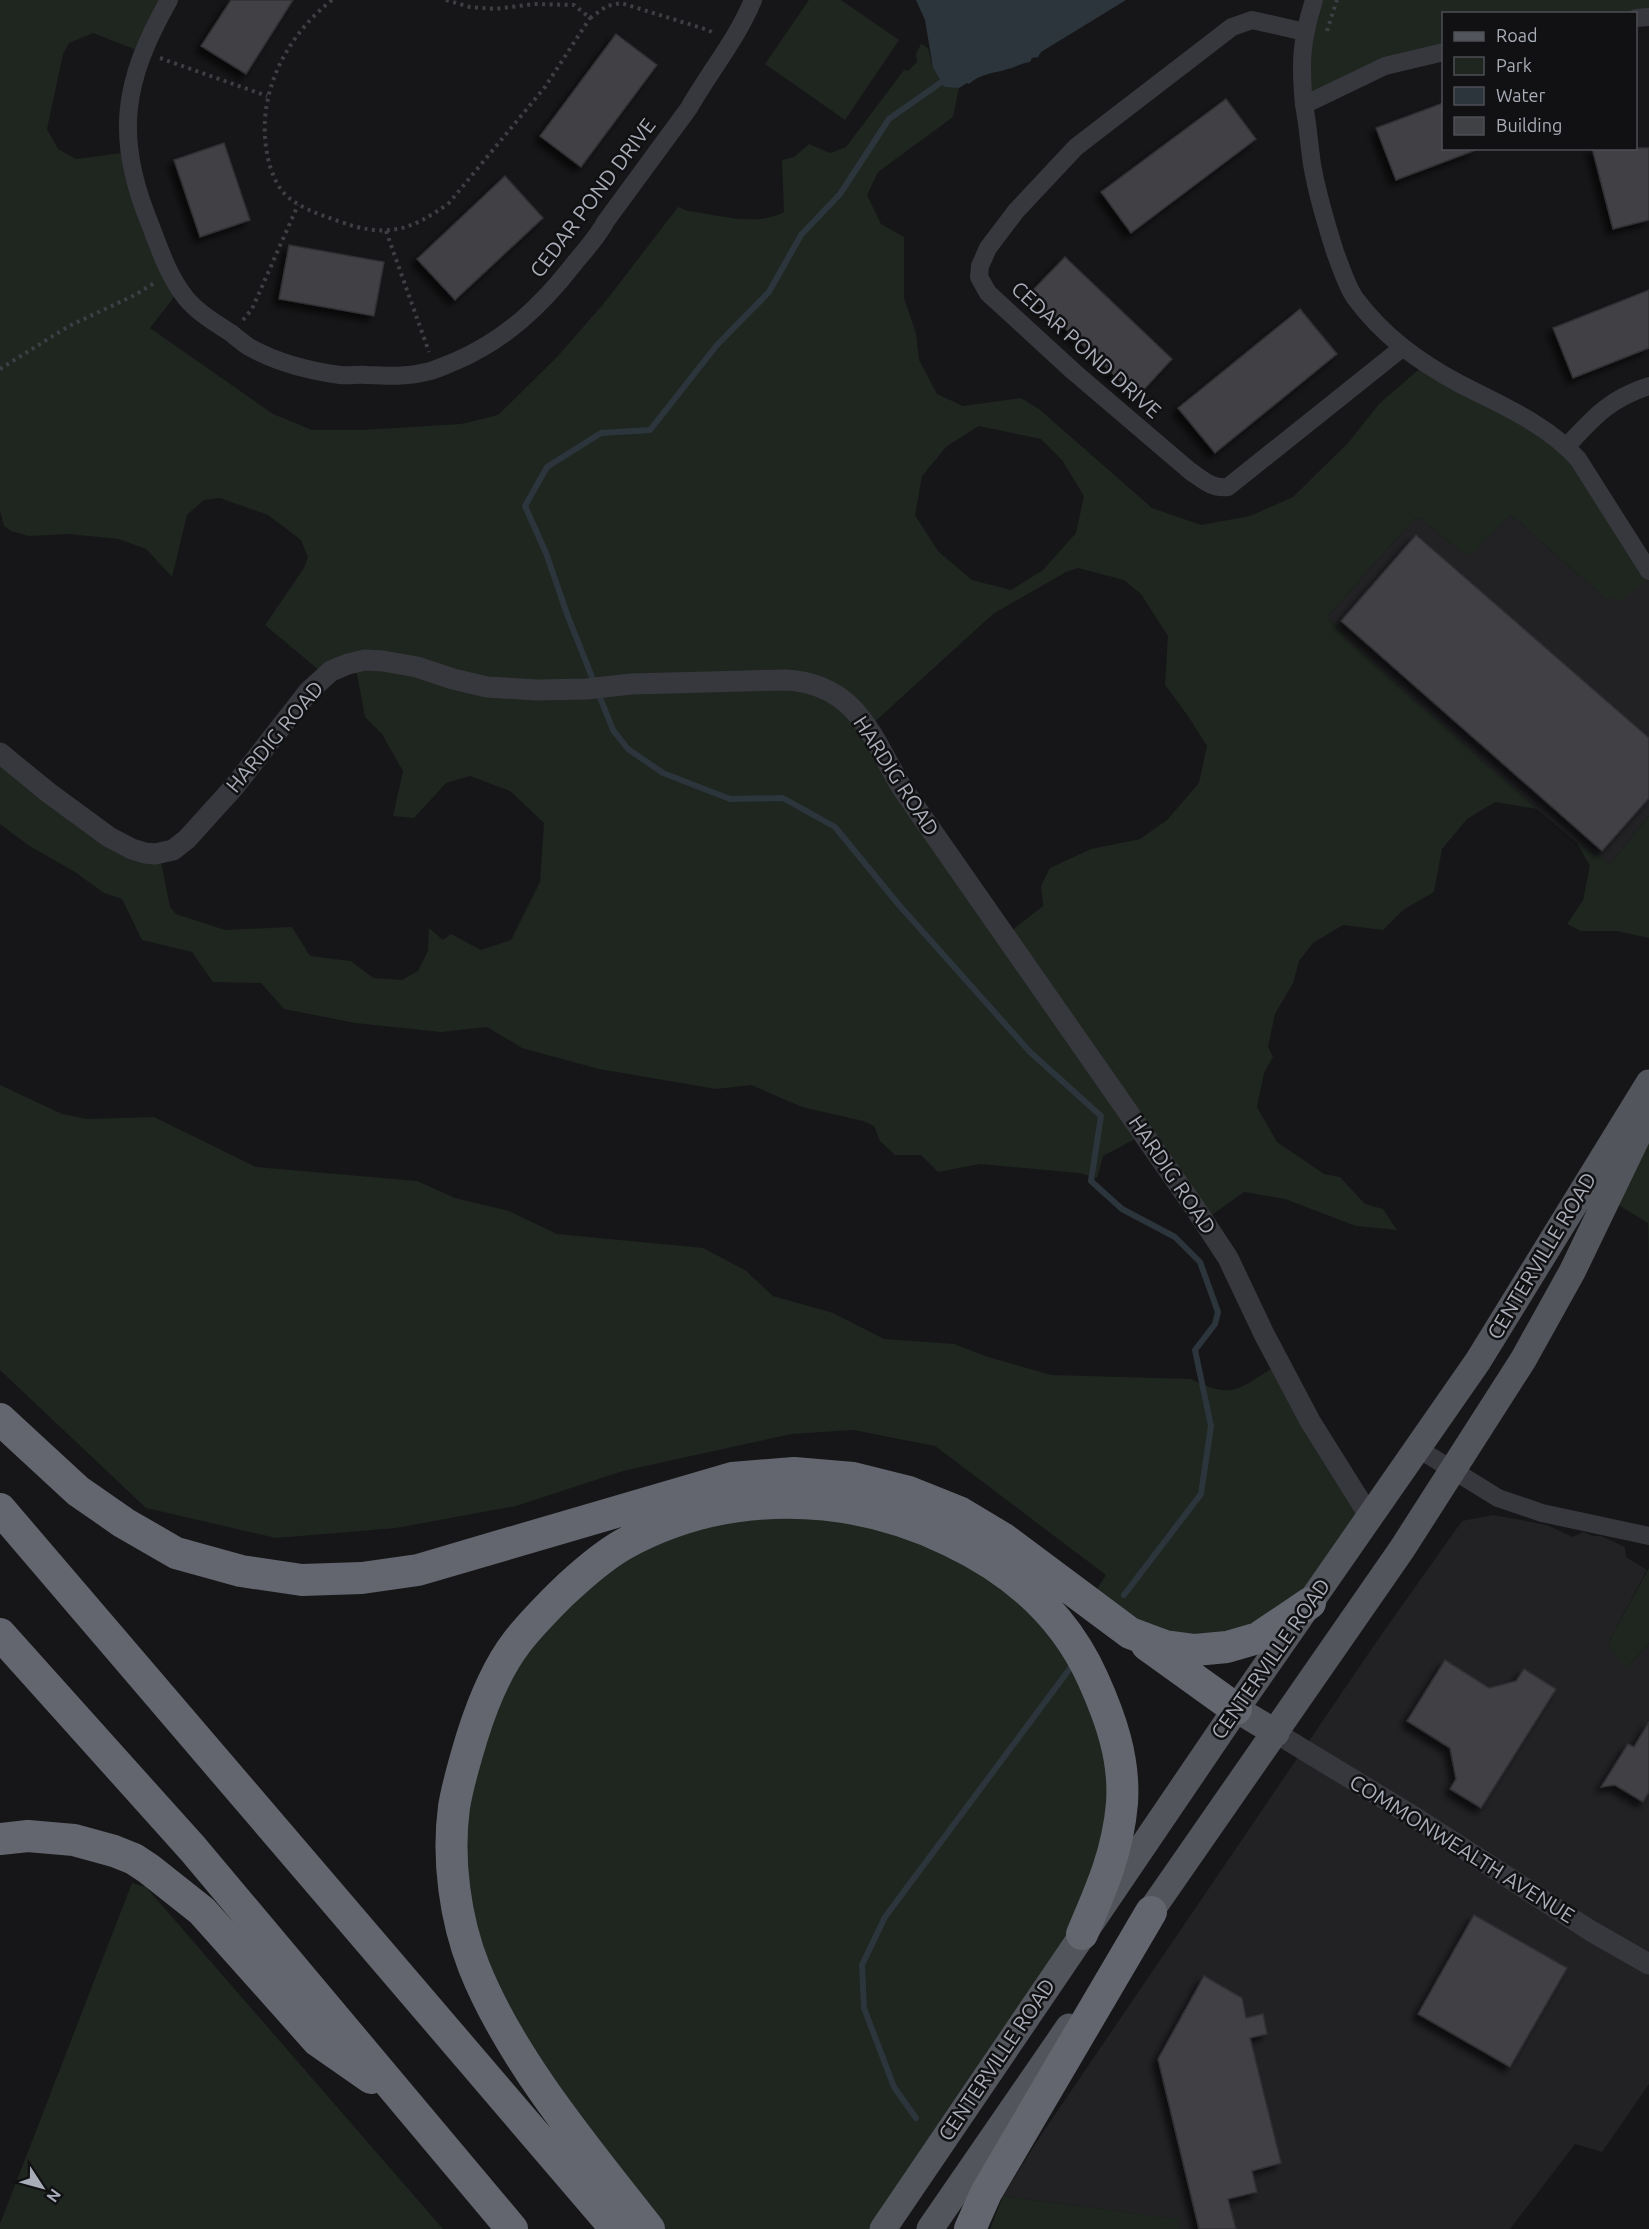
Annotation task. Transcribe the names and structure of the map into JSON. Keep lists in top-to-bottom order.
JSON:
{
  "streets": {
    "main road": ["CENTERVILLE ROAD"],
    "street": ["CEDAR POND DRIVE", "HARDIG ROAD", "COMMONWEALTH AVENUE"]
  },
  "crossings": [
    ["HARDIG ROAD", "CENTERVILLE ROAD"],
    ["CENTERVILLE ROAD", "COMMONWEALTH AVENUE"]
  ],
  "legend": [
    "Road",
    "Park",
    "Water",
    "Building"
  ],
  "north": "bottom right"
}
